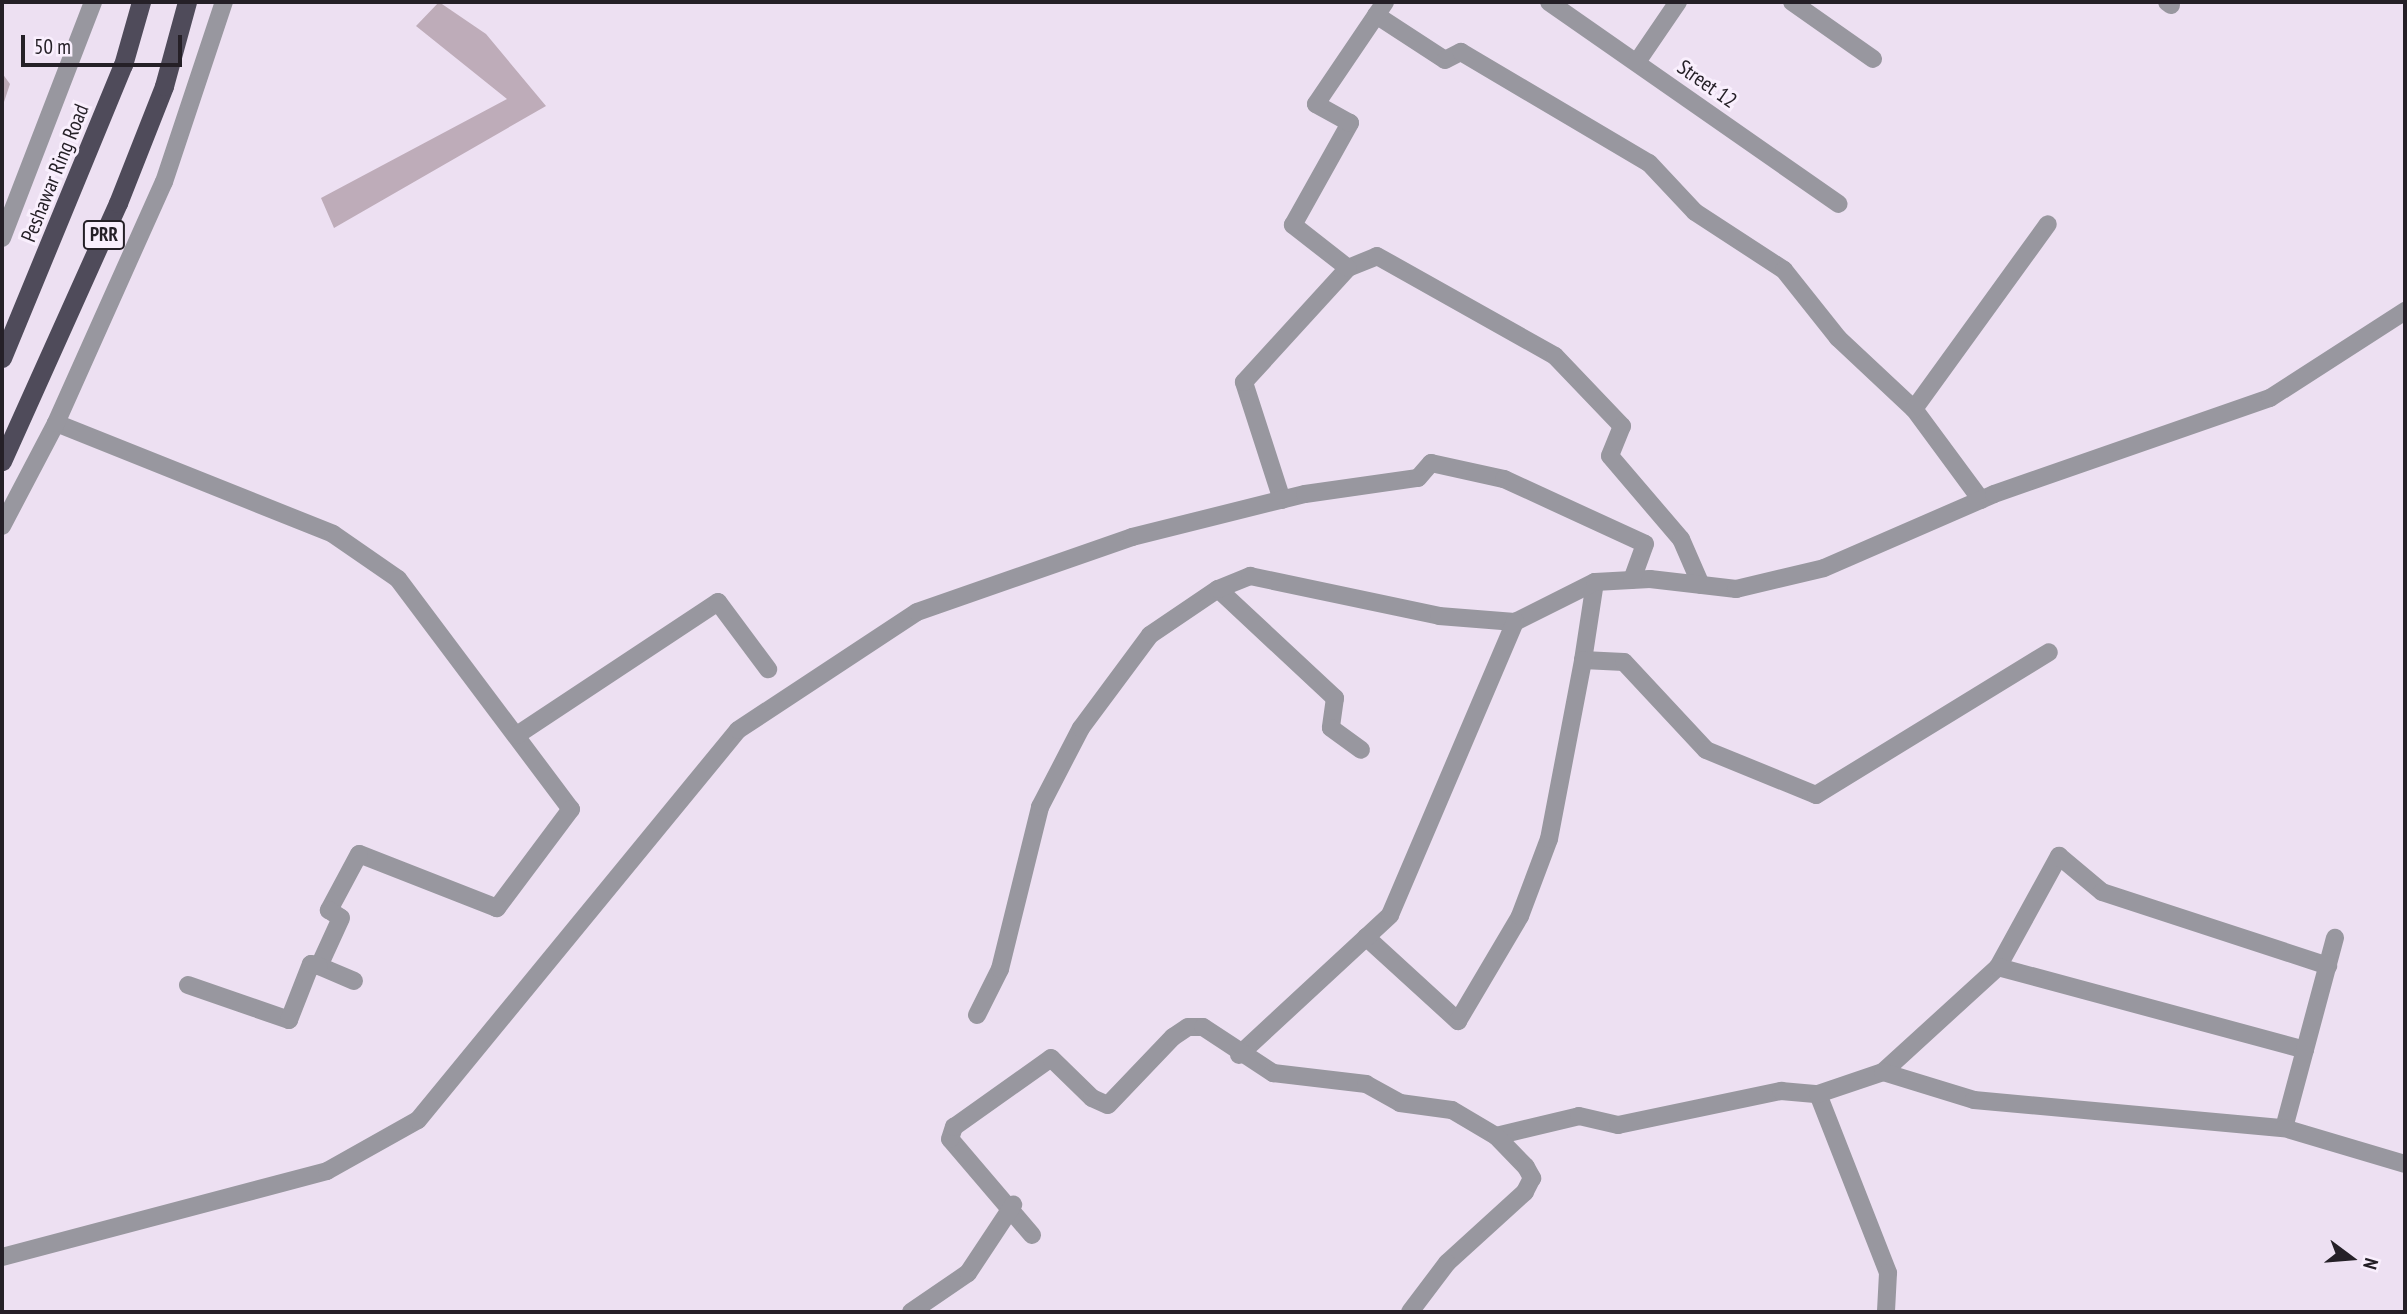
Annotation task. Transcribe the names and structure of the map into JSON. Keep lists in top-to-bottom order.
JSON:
{
  "streets": {
    "highway": ["Peshawar Ring Road", "PRR"],
    "street": ["Street 12"]
  },
  "scale_bar": "50 m",
  "north": "right"
}
